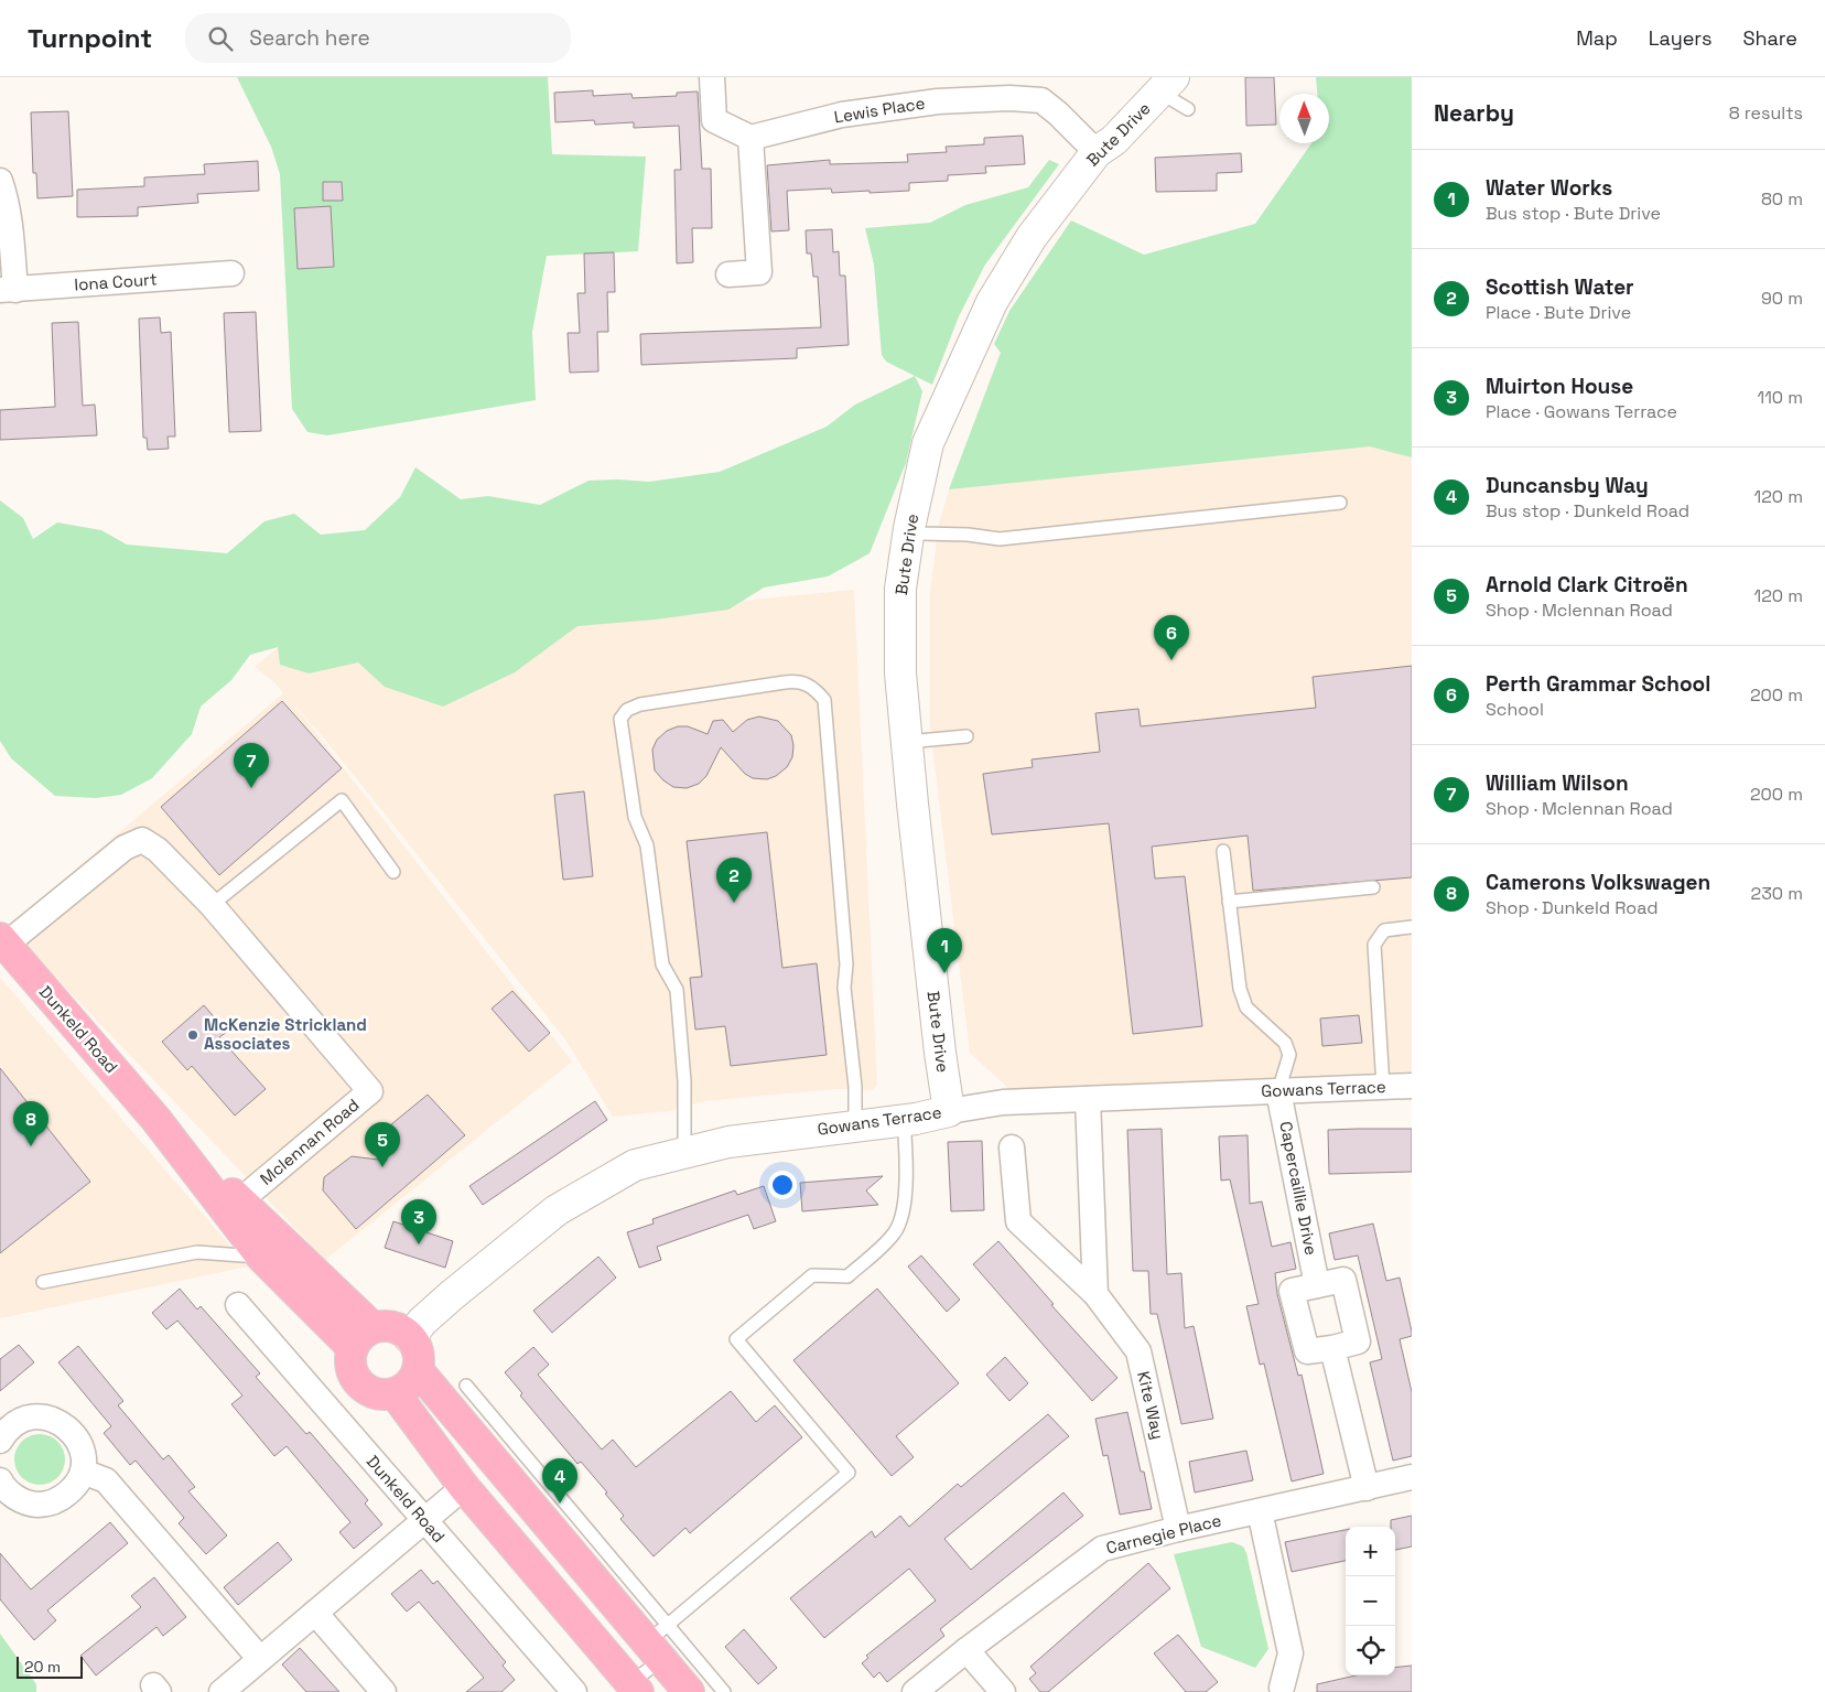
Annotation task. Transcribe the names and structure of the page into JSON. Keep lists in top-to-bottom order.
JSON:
{
  "streets": {
    "main road": ["Dunkeld Road"],
    "street": [
      "Lewis Place",
      "Bute Drive",
      "Iona Court",
      "Gowans Terrace",
      "Mclennan Road",
      "Capercaillie Drive",
      "Kite Way",
      "Carnegie Place"
    ]
  },
  "crossings": [
    ["Lewis Place", "Bute Drive"],
    ["Bute Drive", "Gowans Terrace"],
    ["Dunkeld Road", "Gowans Terrace"],
    ["Dunkeld Road", "Mclennan Road"],
    ["Gowans Terrace", "Capercaillie Drive"],
    ["Kite Way", "Carnegie Place"]
  ],
  "places": ["McKenzie Strickland Associates"],
  "scale_bar": "20 m",
  "north": "top",
  "page": {
    "header": "Turnpoint",
    "search": "Search here",
    "nav": ["Map", "Layers", "Share"],
    "heading": ["Nearby", "8 results"],
    "list": [
      {
        "mark": "1",
        "name": "Water Works",
        "note": "Bus stop · Bute Drive",
        "value": "80 m"
      },
      {
        "mark": "2",
        "name": "Scottish Water",
        "note": "Place · Bute Drive",
        "value": "90 m"
      },
      {
        "mark": "3",
        "name": "Muirton House",
        "note": "Place · Gowans Terrace",
        "value": "110 m"
      },
      {
        "mark": "4",
        "name": "Duncansby Way",
        "note": "Bus stop · Dunkeld Road",
        "value": "120 m"
      },
      {
        "mark": "5",
        "name": "Arnold Clark Citroën",
        "note": "Shop · Mclennan Road",
        "value": "120 m"
      },
      {
        "mark": "6",
        "name": "Perth Grammar School",
        "note": "School",
        "value": "200 m"
      },
      {
        "mark": "7",
        "name": "William Wilson",
        "note": "Shop · Mclennan Road",
        "value": "200 m"
      },
      {
        "mark": "8",
        "name": "Camerons Volkswagen",
        "note": "Shop · Dunkeld Road",
        "value": "230 m"
      }
    ],
    "pins": [
      "6",
      "7",
      "2",
      "1",
      "8",
      "5",
      "3",
      "4"
    ],
    "map_buttons": ["+", "−"],
    "scale": "20 m"
  }
}
